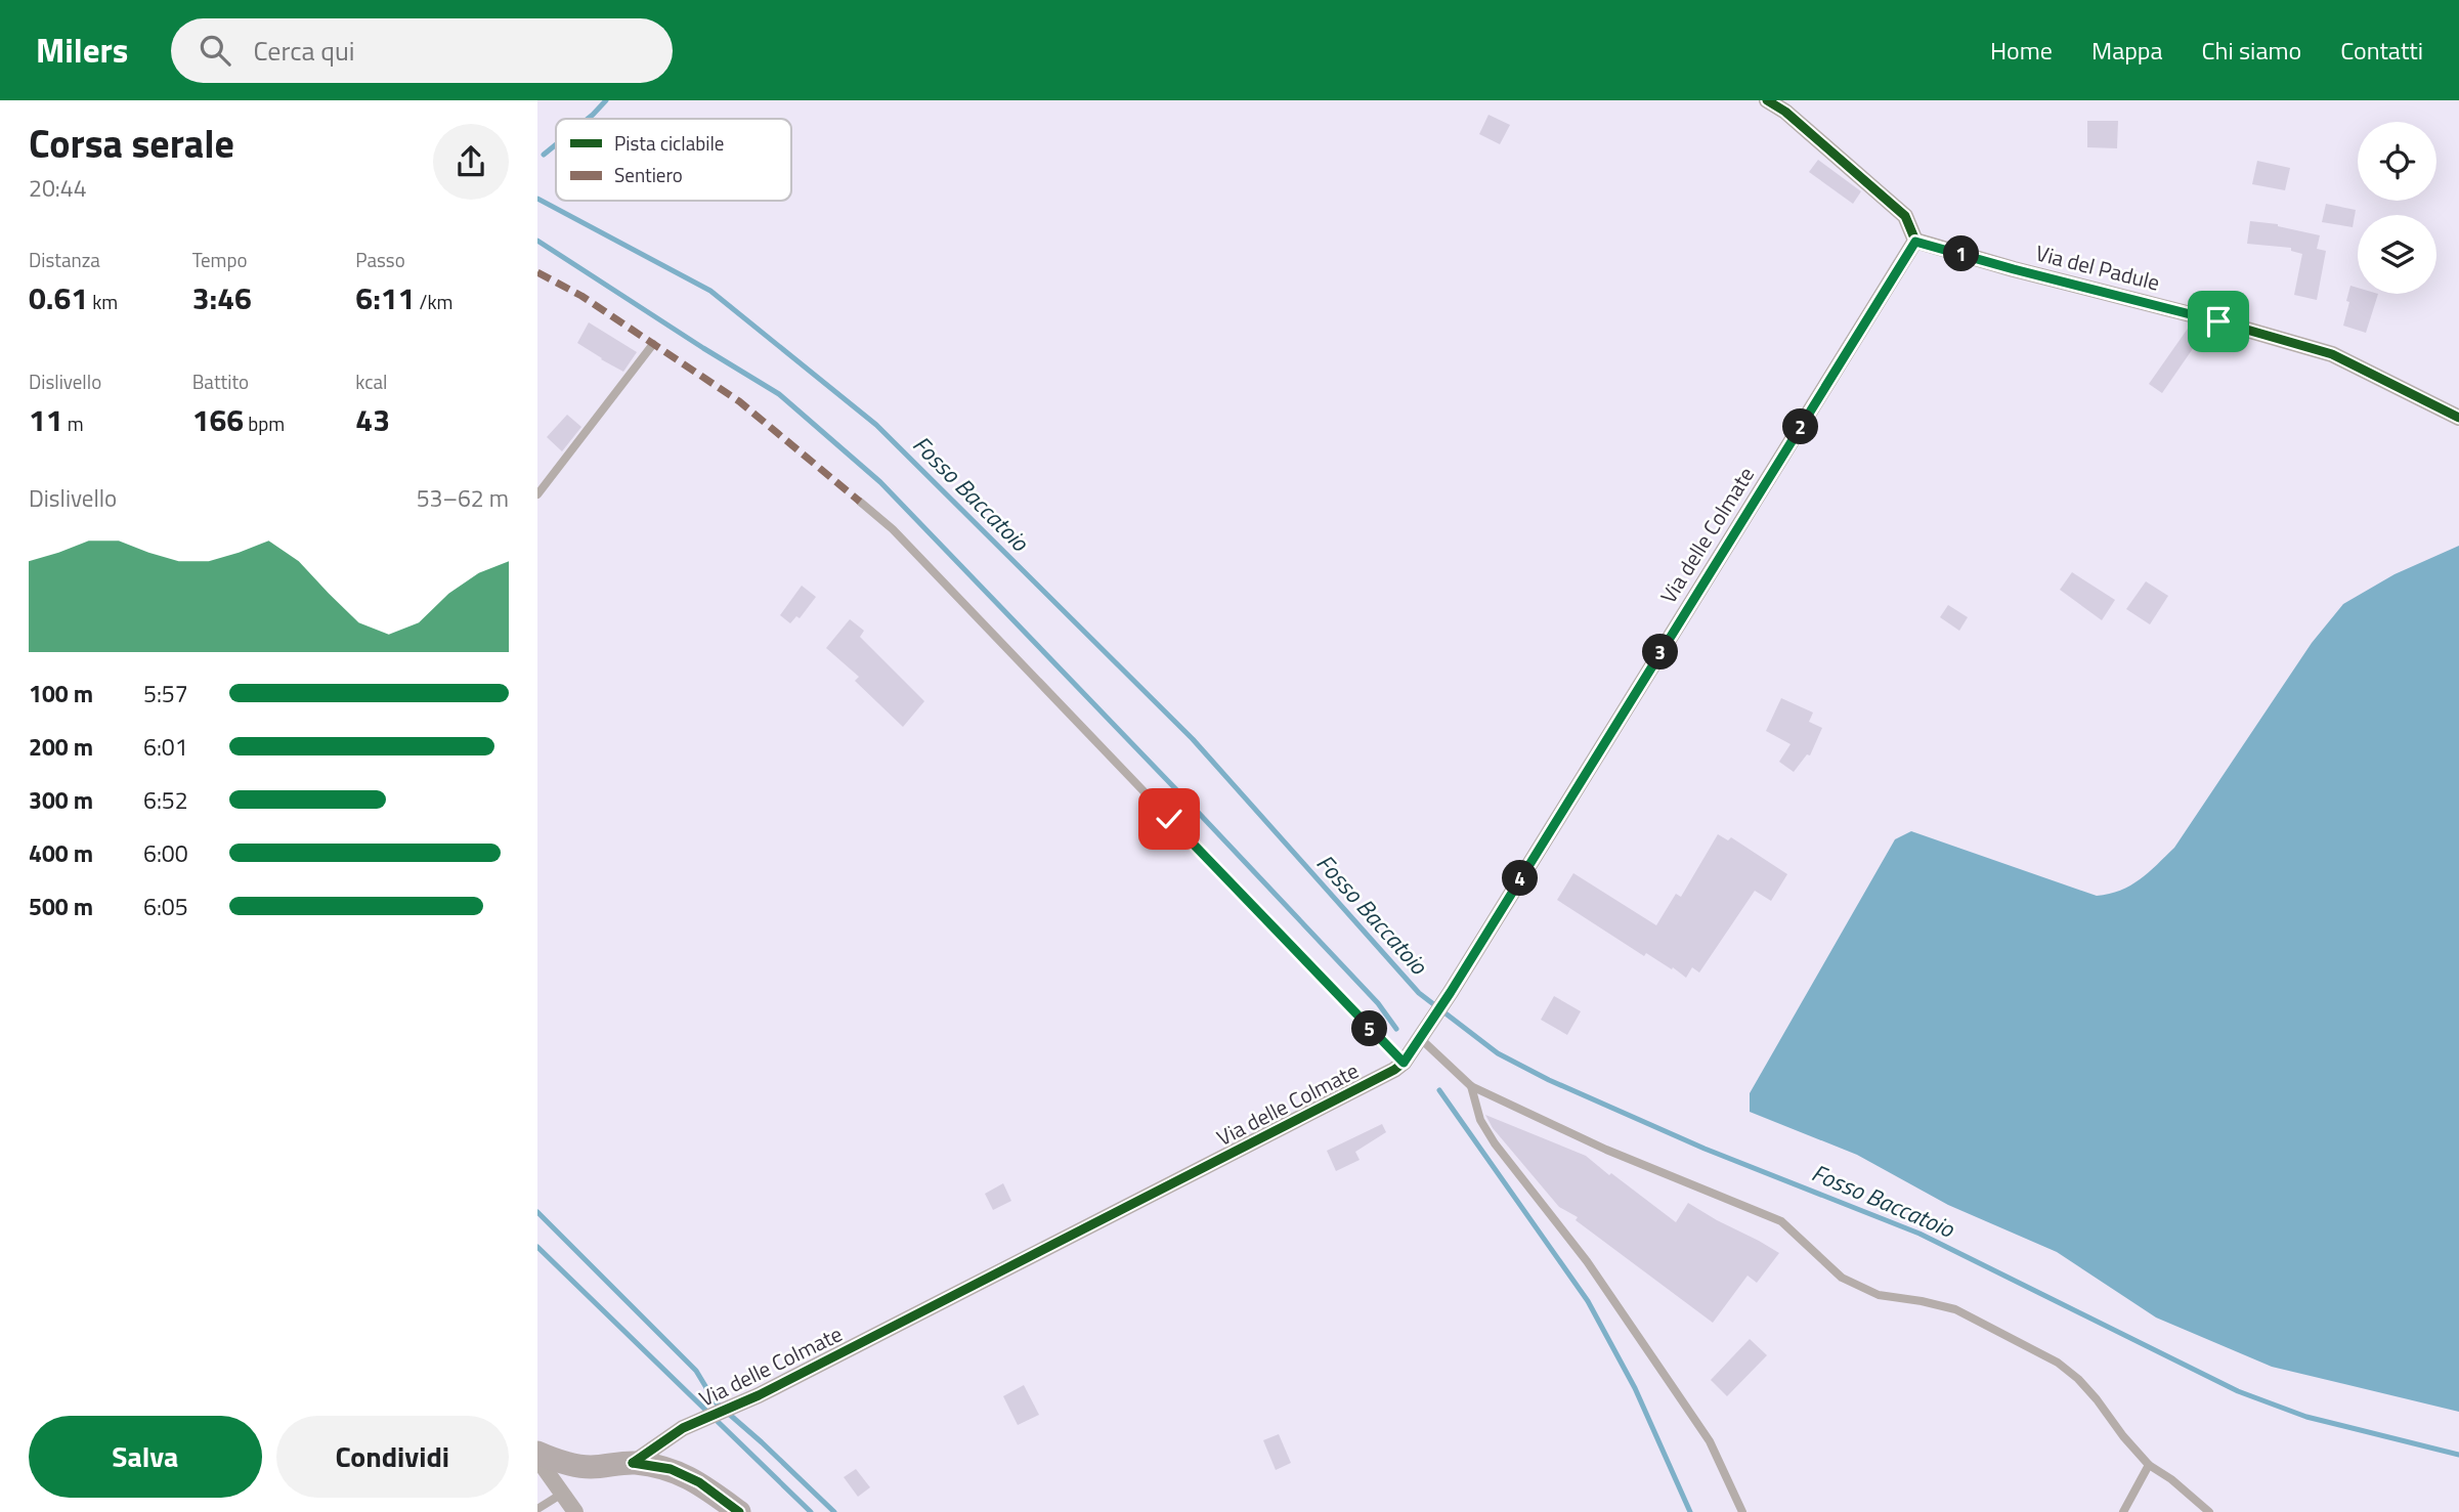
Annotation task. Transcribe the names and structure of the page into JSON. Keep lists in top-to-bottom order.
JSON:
{
  "streets": {
    "street": ["Via del Padule", "Via delle Colmate"]
  },
  "crossings": [
    ["Via del Padule", "Via delle Colmate"]
  ],
  "water": ["Fosso Baccatoio"],
  "legend": ["Pista ciclabile", "Sentiero"],
  "page": {
    "header": "Milers",
    "search": "Cerca qui",
    "nav": [
      "Home",
      "Mappa",
      "Chi siamo",
      "Contatti"
    ],
    "heading": ["Corsa serale", "20:44"],
    "stats": [
      ["Distanza", "0.61 km"],
      ["Tempo", "3:46"],
      ["Passo", "6:11 /km"],
      ["Dislivello", "11 m"],
      ["Battito", "166 bpm"],
      ["kcal", "43"]
    ],
    "pins": [
      "1",
      "2",
      "3",
      "4",
      "5"
    ],
    "chart": ["Dislivello", "53–62 m"],
    "list": [
      {
        "name": "100 m",
        "note": "5:57"
      },
      {
        "name": "200 m",
        "note": "6:01"
      },
      {
        "name": "300 m",
        "note": "6:52"
      },
      {
        "name": "400 m",
        "note": "6:00"
      },
      {
        "name": "500 m",
        "note": "6:05"
      }
    ],
    "buttons": ["Salva", "Condividi"]
  }
}
